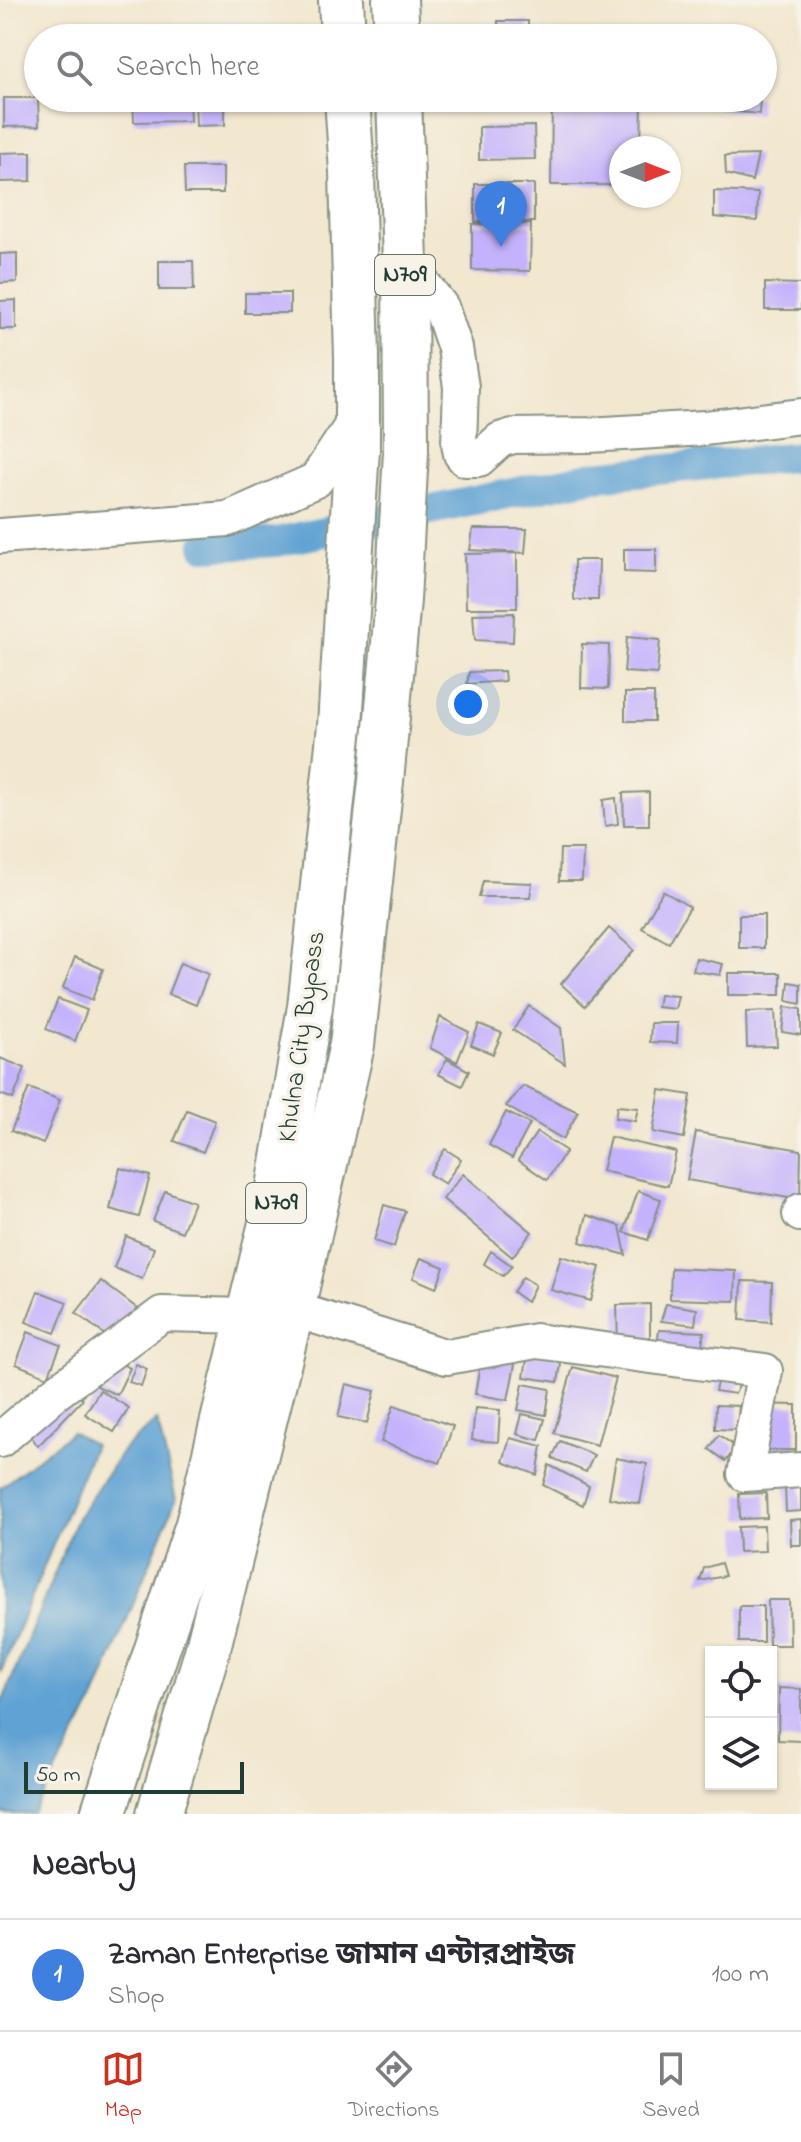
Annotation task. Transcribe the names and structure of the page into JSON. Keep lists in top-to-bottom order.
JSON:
{
  "streets": {
    "highway": ["N709", "Khulna City Bypass"]
  },
  "crossings": [
    ["N709", "Khulna City Bypass"]
  ],
  "scale_bar": "50 m",
  "north": "right",
  "page": {
    "search": "Search here",
    "pins": "1",
    "scale": "50 m",
    "heading": "Nearby",
    "list": [
      {
        "mark": "1",
        "name": "Zaman Enterprise জামান এন্টারপ্রাইজ",
        "note": "Shop",
        "value": "100 m"
      }
    ],
    "nav": ["Map", "Directions", "Saved"]
  }
}
